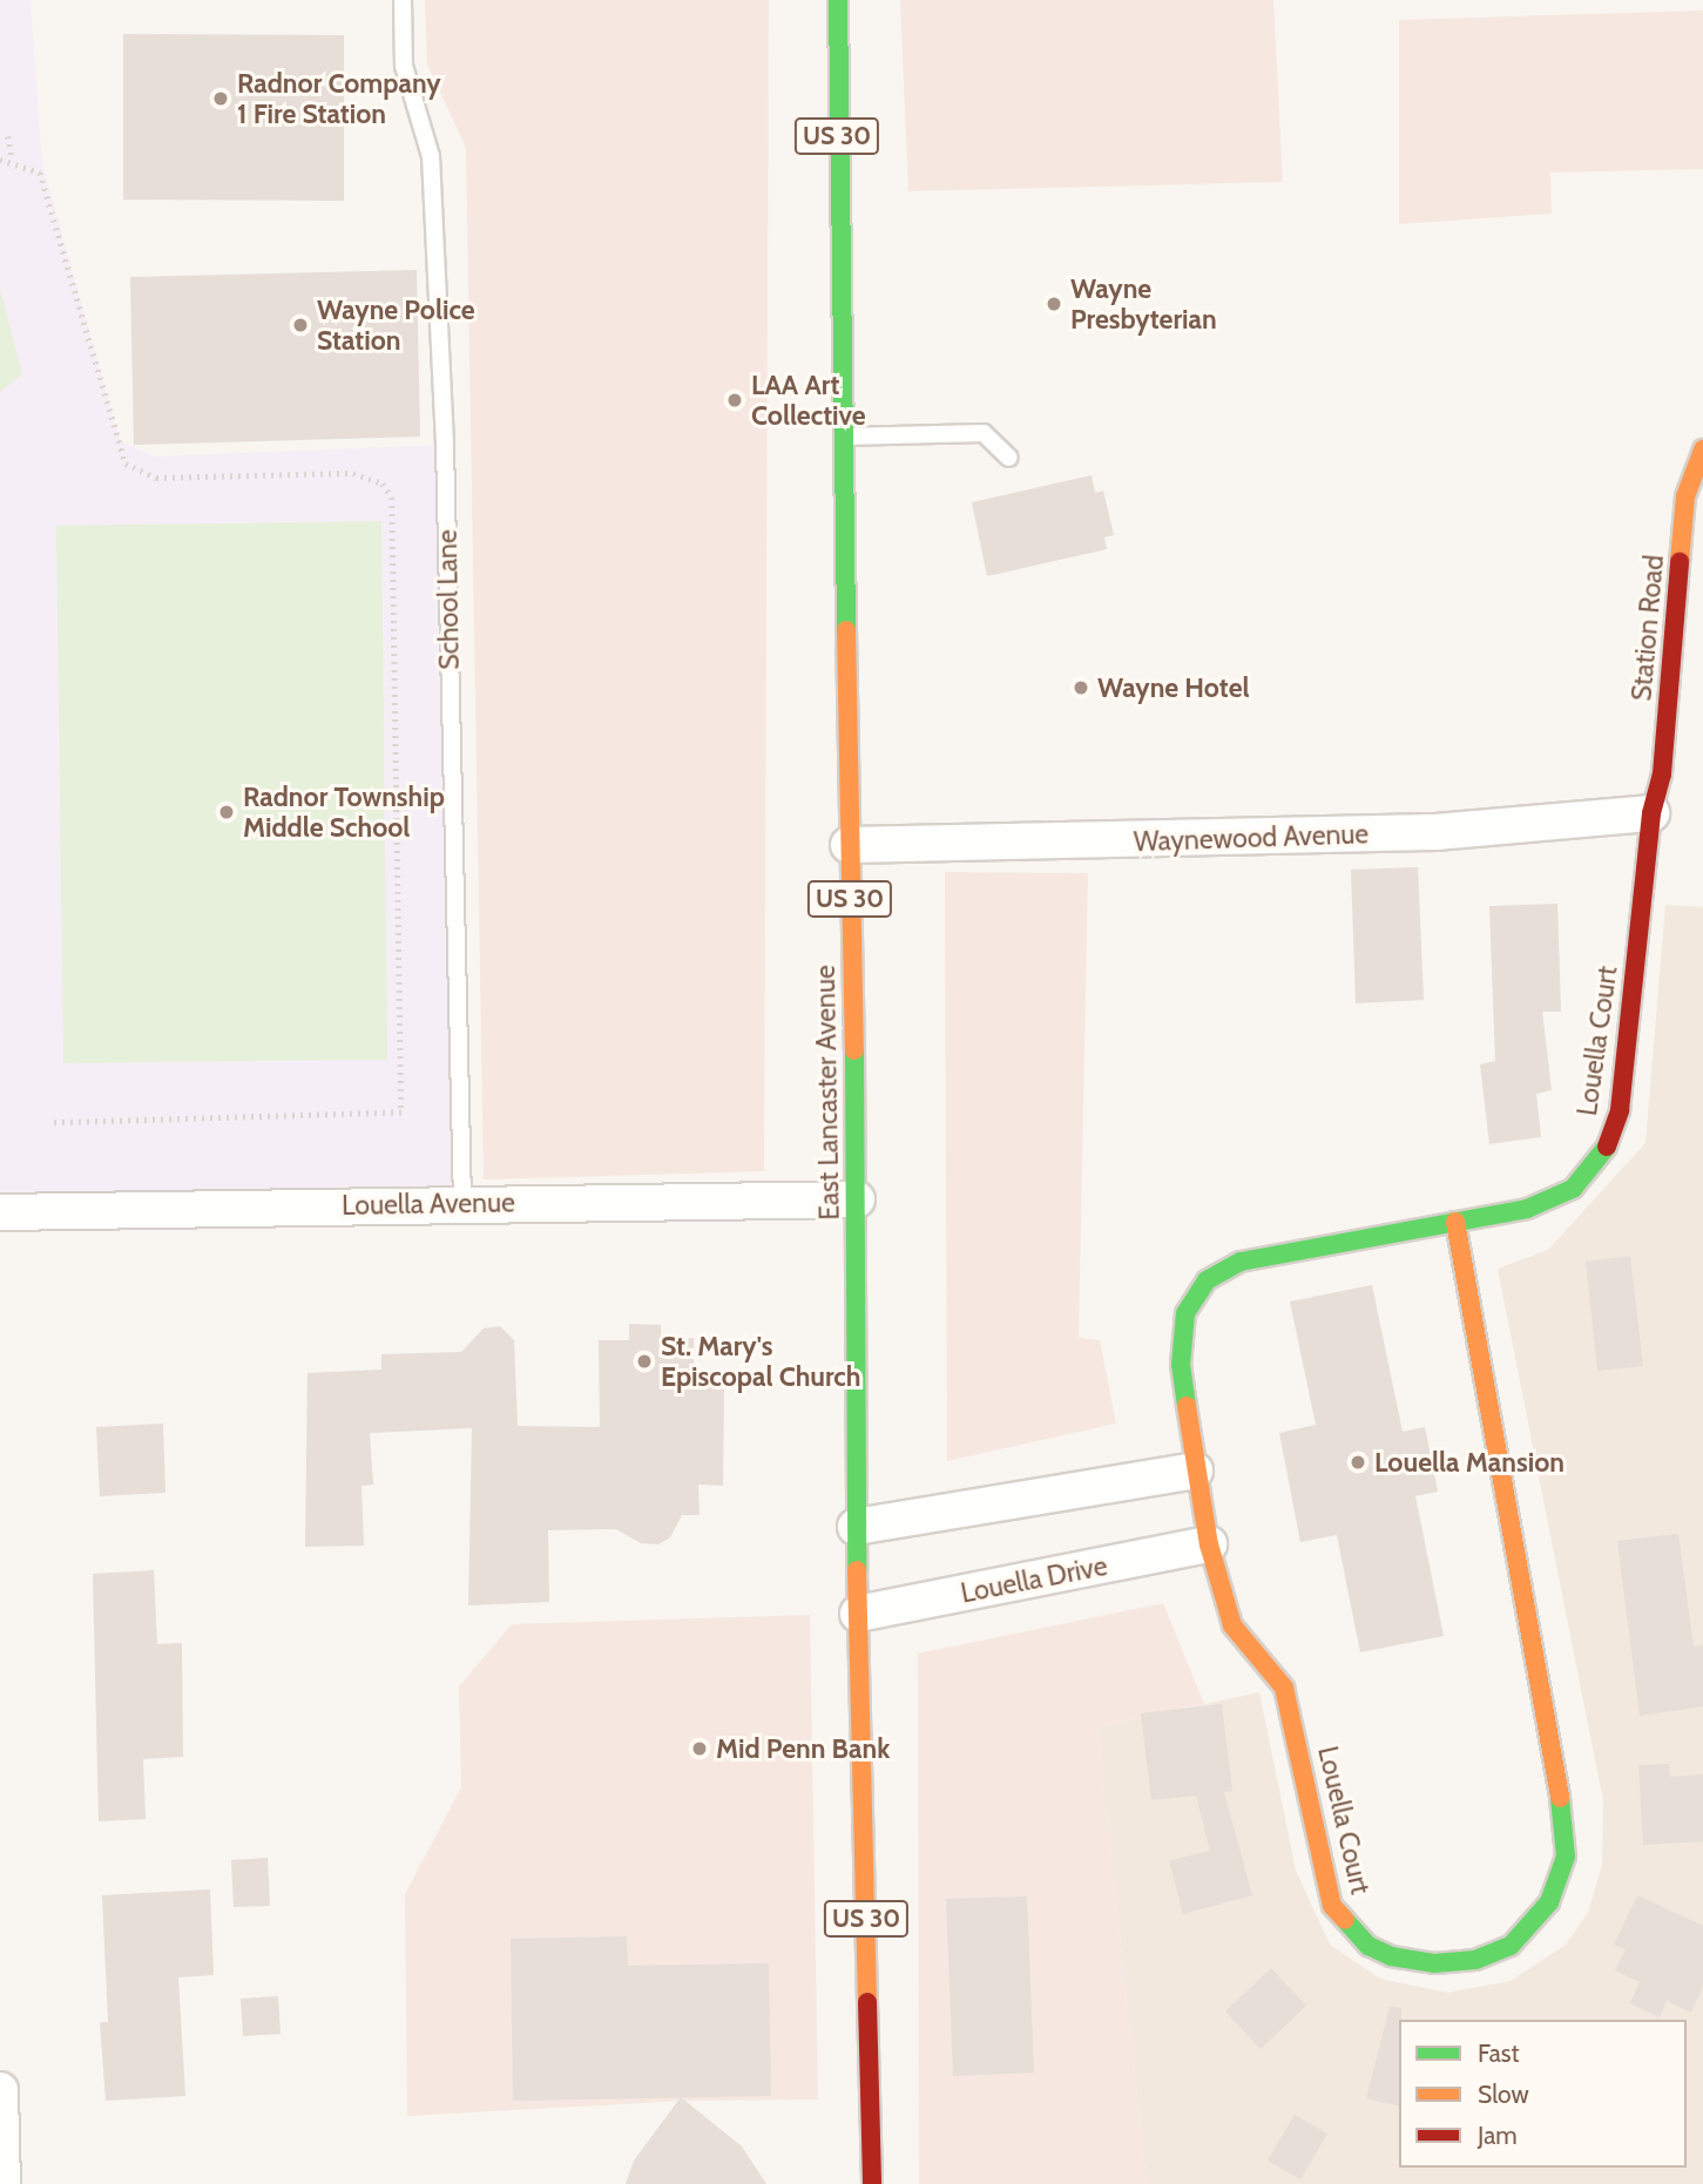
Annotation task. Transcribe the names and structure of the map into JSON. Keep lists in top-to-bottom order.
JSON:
{
  "streets": {
    "main road": [
      "US 30",
      "Station Road",
      "Louella Court",
      "East Lancaster Avenue"
    ],
    "street": ["Waynewood Avenue", "Louella Avenue", "Louella Drive"],
    "lane": ["School Lane"]
  },
  "crossings": [
    ["School Lane", "Louella Avenue"],
    ["Station Road", "Waynewood Avenue"],
    ["Station Road", "Louella Court"],
    ["Waynewood Avenue", "Louella Court"],
    ["Waynewood Avenue", "East Lancaster Avenue"],
    ["Louella Court", "Louella Drive"],
    ["East Lancaster Avenue", "Louella Avenue"],
    ["East Lancaster Avenue", "Louella Drive"]
  ],
  "places": [
    "Radnor Company 1 Fire Station",
    "Wayne Presbyterian",
    "Wayne Police Station",
    "LAA Art Collective",
    "Wayne Hotel",
    "Radnor Township Middle School",
    "St. Mary's Episcopal Church",
    "Louella Mansion",
    "Mid Penn Bank"
  ],
  "legend": ["Fast", "Slow", "Jam"]
}
